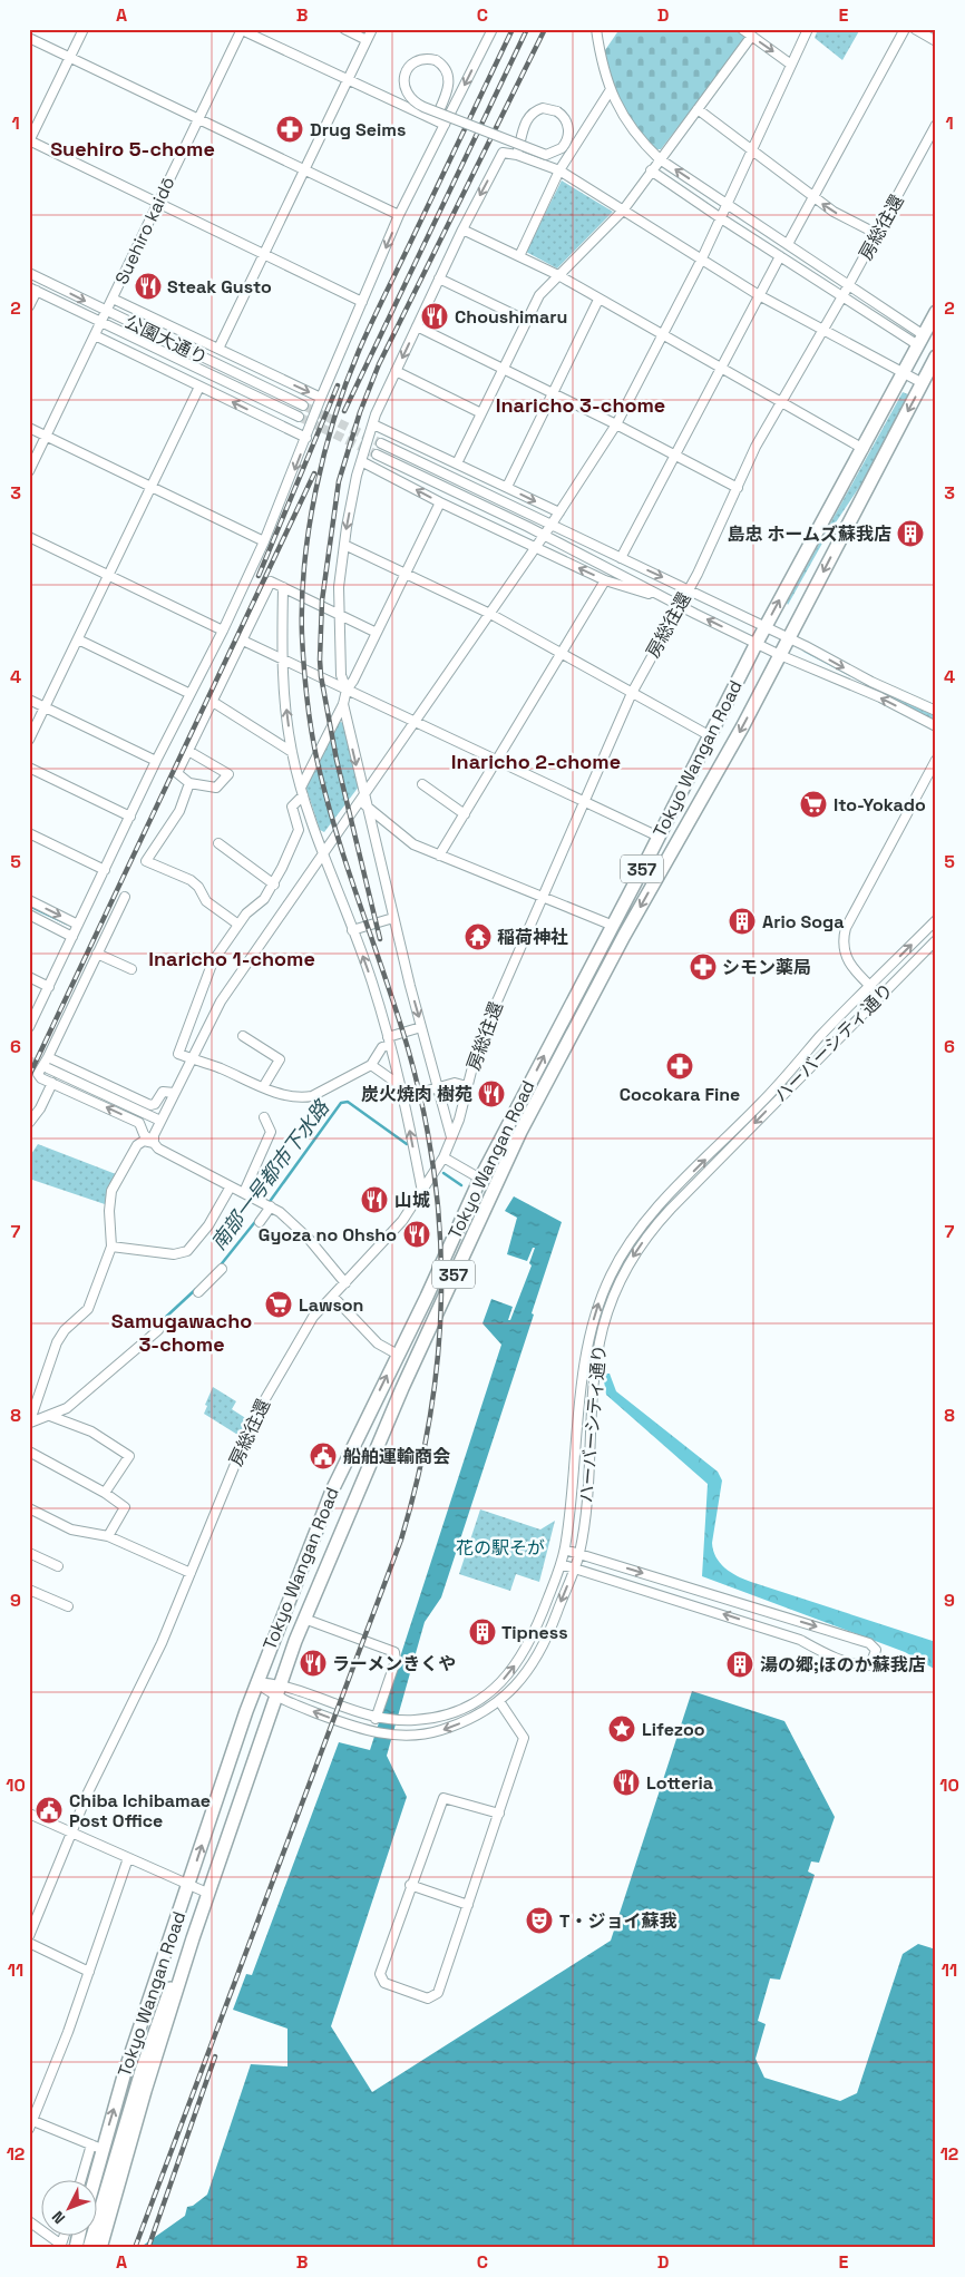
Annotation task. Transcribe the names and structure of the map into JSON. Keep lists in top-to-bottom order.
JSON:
{
  "streets": {
    "highway": ["Tokyo Wangan Road", "357"],
    "street": [
      "房総往還",
      "Suehiro kaidō",
      "公園大通り",
      "ハーバーシティ通り"
    ]
  },
  "crossings": [
    ["Suehiro kaidō", "公園大通り"],
    ["Tokyo Wangan Road", "ハーバーシティ通り"]
  ],
  "districts": [
    "Suehiro 5-chome",
    "Inaricho 3-chome",
    "Inaricho 2-chome",
    "Inaricho 1-chome",
    "Samugawacho 3-chome"
  ],
  "water": ["南部一号都市下水路"],
  "parks": ["花の駅そが"],
  "places": {
    "pharmacy": ["Drug Seims", "シモン薬局", "Cocokara Fine"],
    "restaurant": [
      "Steak Gusto",
      "Choushimaru",
      "炭火焼肉 樹苑",
      "山城",
      "Gyoza no Ohsho",
      "ラーメンきくや",
      "Lotteria"
    ],
    "building": [
      "島忠 ホームズ蘇我店",
      "Ario Soga",
      "Tipness",
      "湯の郷;ほのか蘇我店"
    ],
    "supermarket": ["Ito-Yokado", "Lawson"],
    "temple": ["稲荷神社"],
    "public building": ["船舶運輸商会", "Chiba Ichibamae Post Office"],
    "place": ["Lifezoo"],
    "theatre": ["T・ジョイ蘇我"]
  },
  "north": "bottom left",
  "grid": {
    "columns": [
      "A",
      "B",
      "C",
      "D",
      "E"
    ],
    "rows": [
      "1",
      "2",
      "3",
      "4",
      "5",
      "6",
      "7",
      "8",
      "9",
      "10",
      "11",
      "12"
    ]
  }
}
